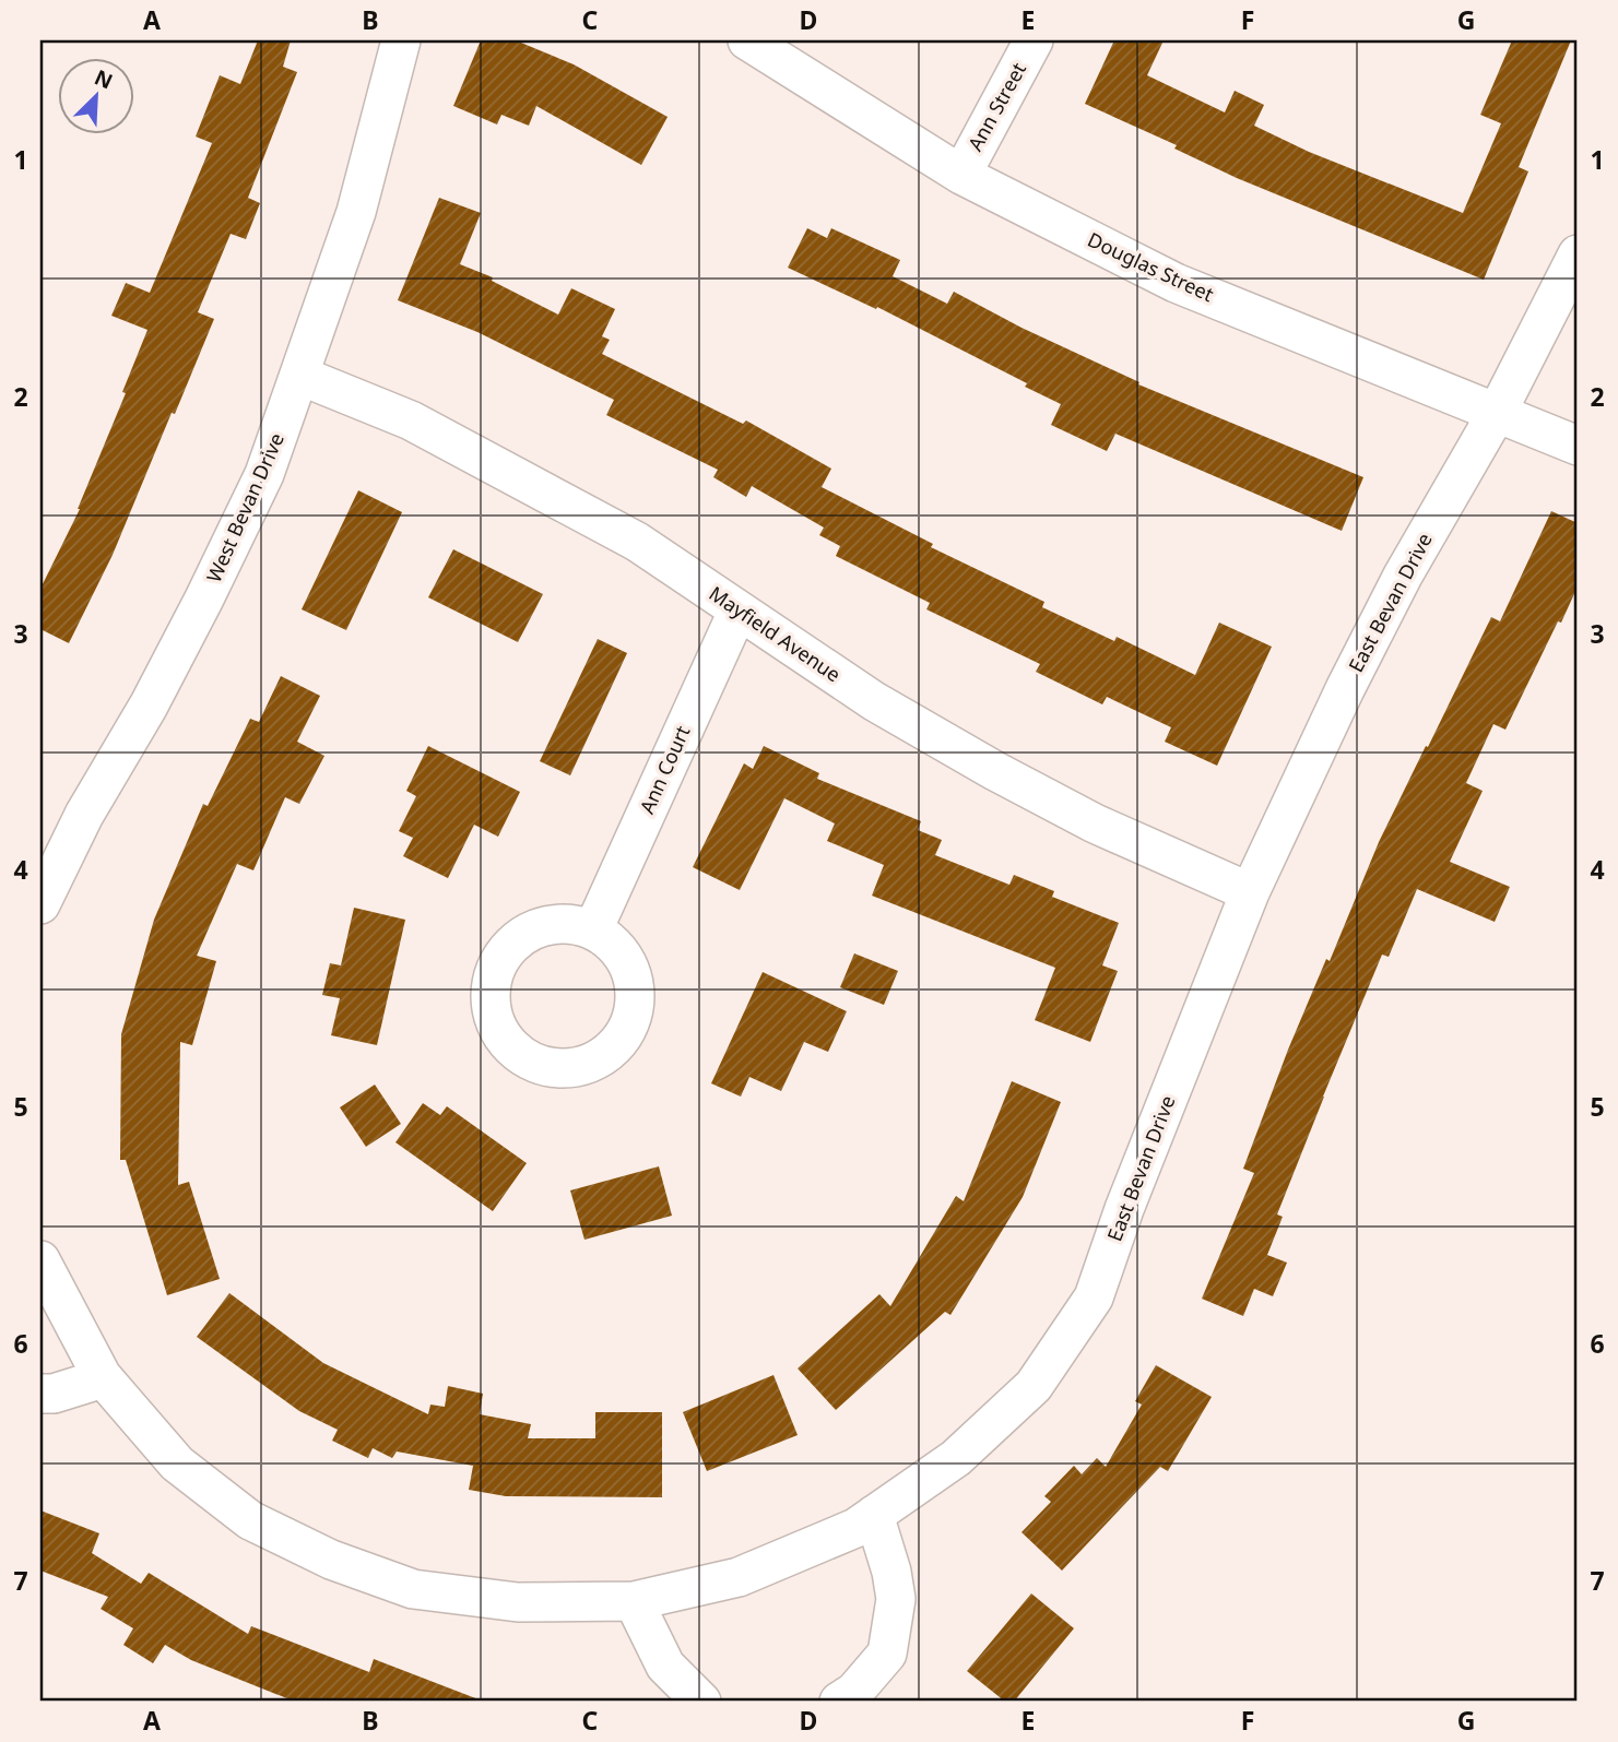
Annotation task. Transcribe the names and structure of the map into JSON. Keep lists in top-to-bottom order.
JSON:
{
  "streets": {
    "street": [
      "Ann Street",
      "Douglas Street",
      "West Bevan Drive",
      "East Bevan Drive",
      "Mayfield Avenue",
      "Ann Court"
    ]
  },
  "crossings": [
    ["Ann Street", "Douglas Street"],
    ["Douglas Street", "East Bevan Drive"],
    ["West Bevan Drive", "Mayfield Avenue"],
    ["East Bevan Drive", "Mayfield Avenue"],
    ["Mayfield Avenue", "Ann Court"]
  ],
  "north": "top right",
  "grid": {
    "columns": [
      "A",
      "B",
      "C",
      "D",
      "E",
      "F",
      "G"
    ],
    "rows": [
      "1",
      "2",
      "3",
      "4",
      "5",
      "6",
      "7"
    ]
  }
}
